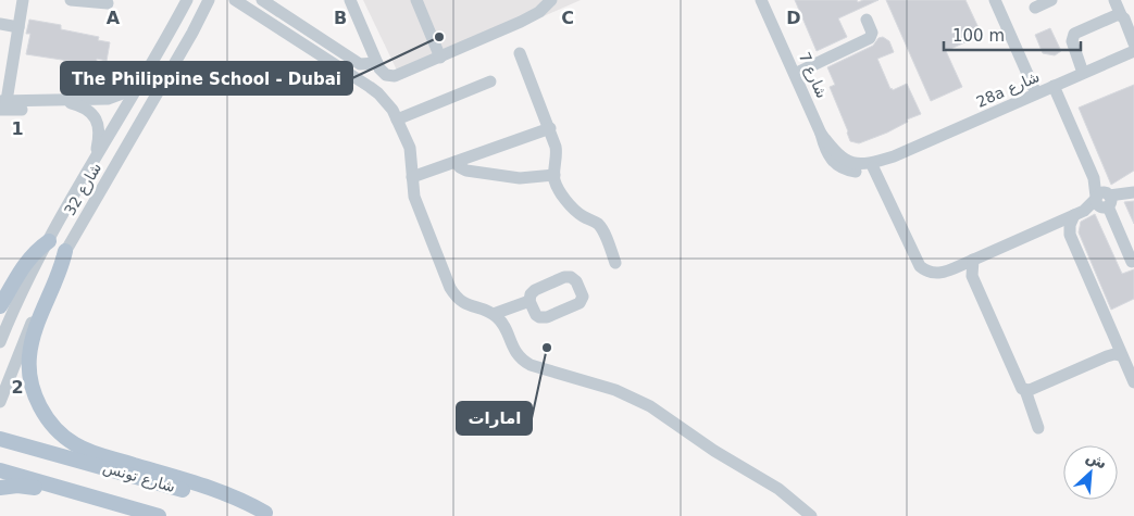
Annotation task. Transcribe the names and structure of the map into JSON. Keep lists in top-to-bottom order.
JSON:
{
  "streets": {
    "main road": ["شارع تونس"],
    "street": ["شارع 7", "28a شارع", "شارع 32"]
  },
  "crossings": [
    ["شارع 7", "28a شارع"]
  ],
  "places": ["The Philippine School - Dubai", "امارات"],
  "scale_bar": "100 m",
  "north": "top right",
  "grid": {
    "columns": [
      "A",
      "B",
      "C",
      "D"
    ],
    "rows": ["1", "2"]
  }
}
